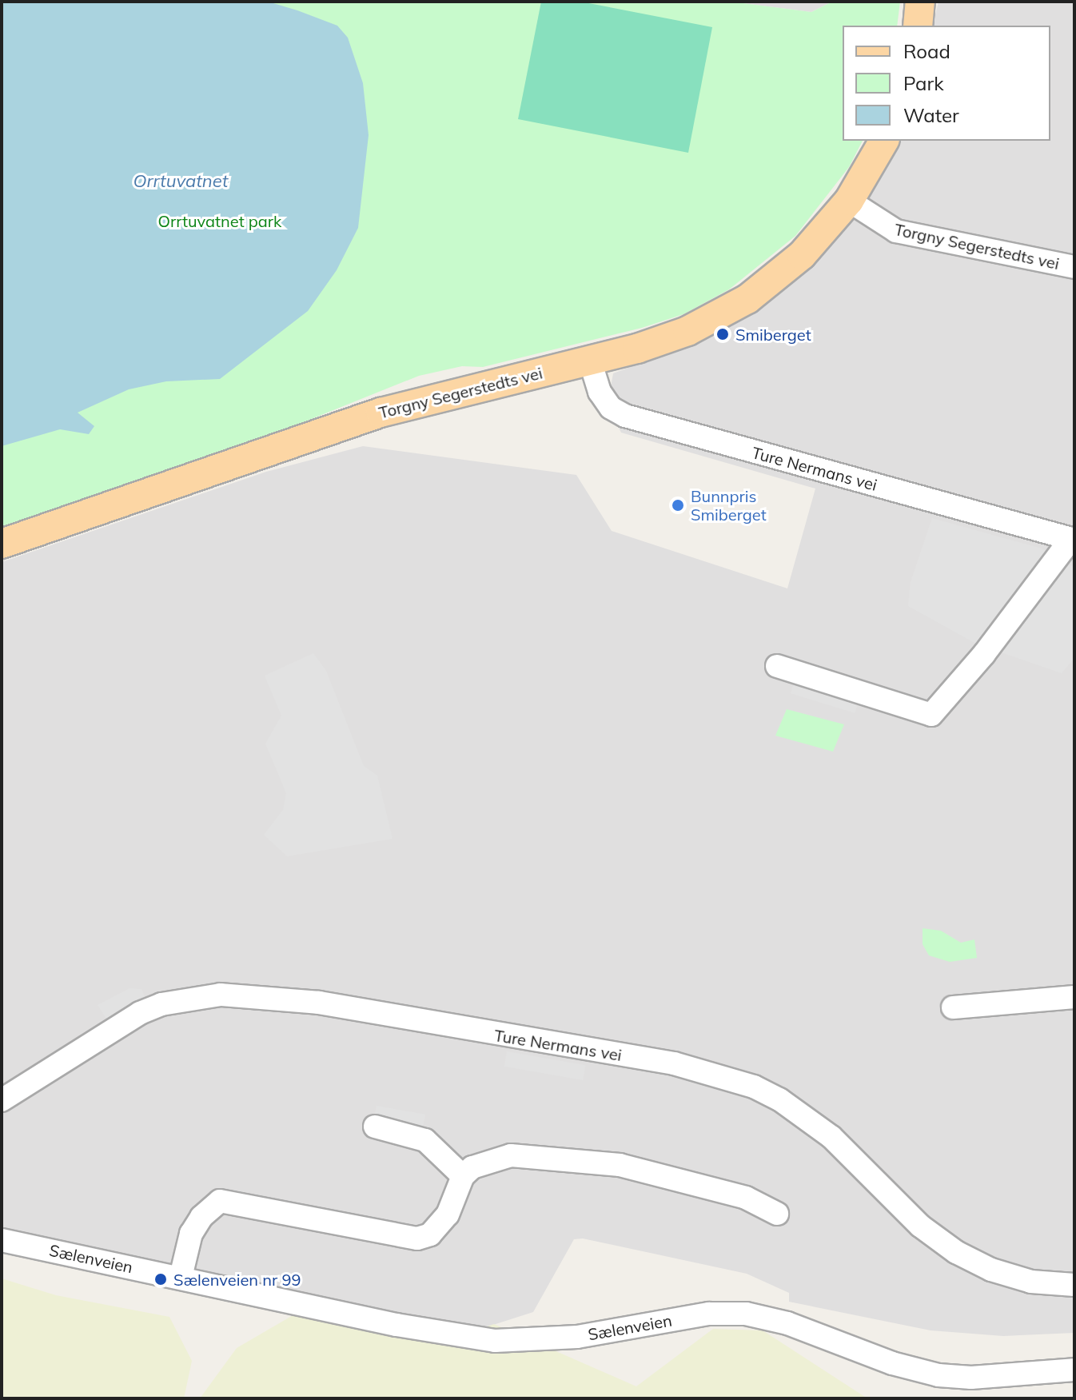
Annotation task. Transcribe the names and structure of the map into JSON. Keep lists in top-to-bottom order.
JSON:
{
  "streets": {
    "main road": ["Torgny Segerstedts vei"],
    "street": ["Ture Nermans vei", "Sælenveien"]
  },
  "crossings": [
    ["Torgny Segerstedts vei", "Ture Nermans vei"]
  ],
  "water": ["Orrtuvatnet"],
  "parks": ["Orrtuvatnet park"],
  "places": ["Smiberget", "Bunnpris Smiberget", "Sælenveien nr 99"],
  "legend": ["Road", "Park", "Water"]
}
